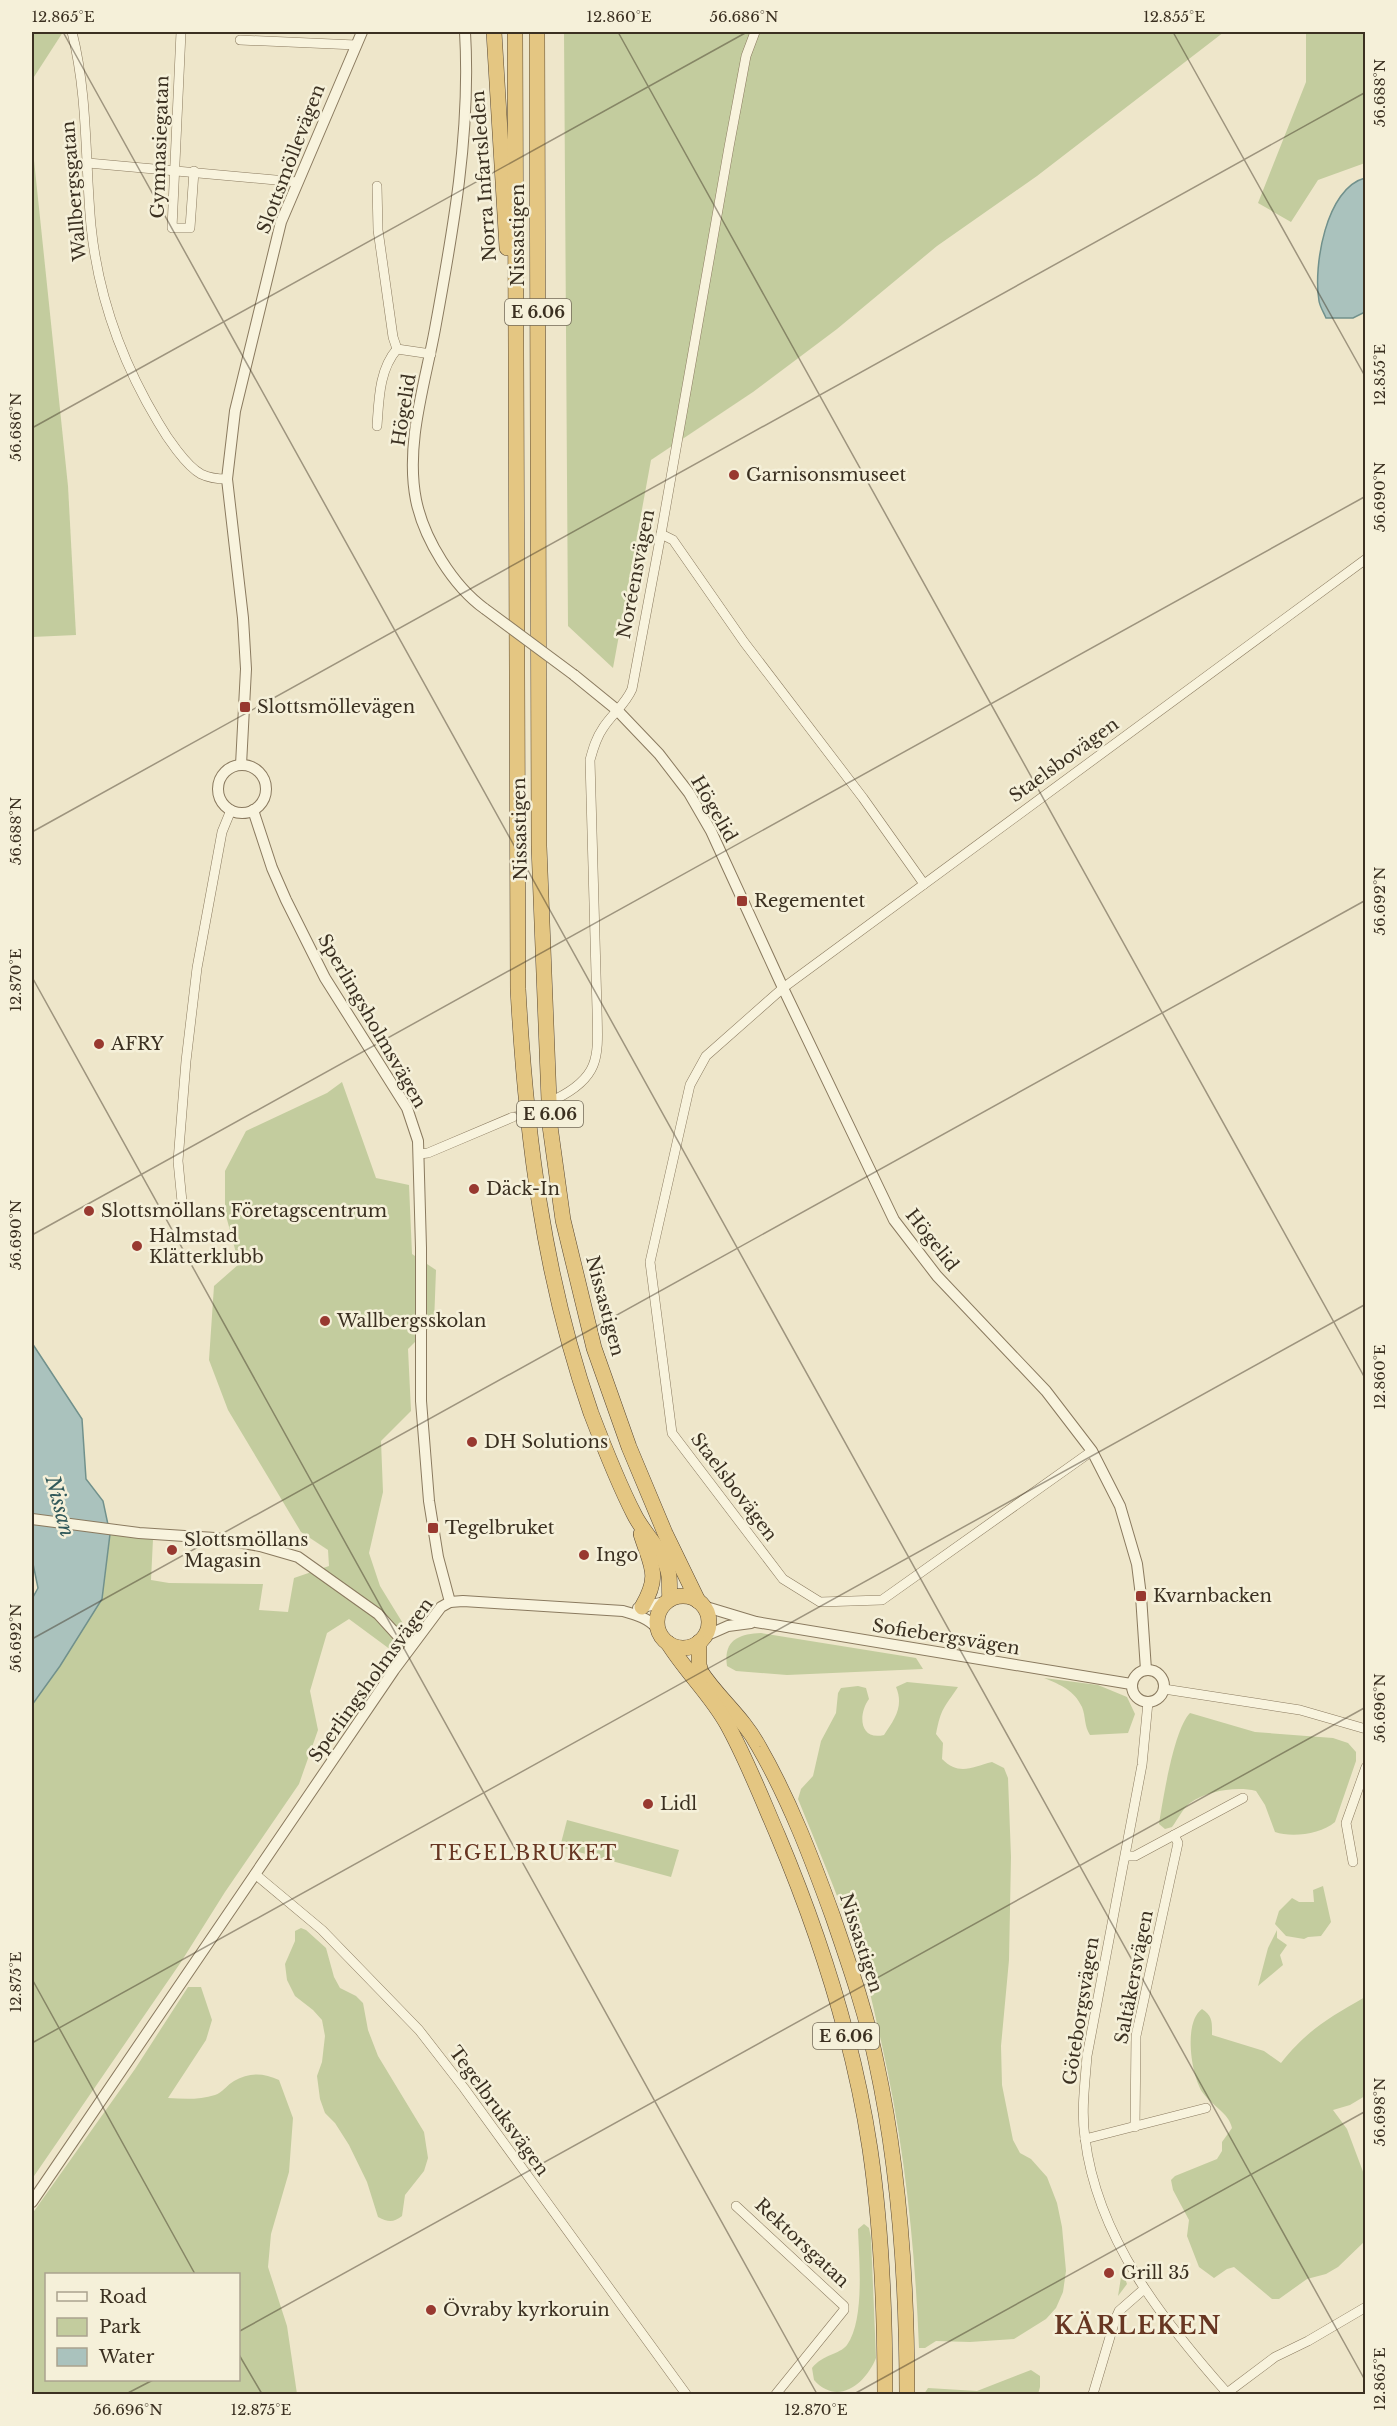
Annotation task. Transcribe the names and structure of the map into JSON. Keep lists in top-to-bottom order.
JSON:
{
  "streets": {
    "highway": ["Norra Infartsleden", "Nissastigen", "E 6.06"],
    "street": [
      "Gymnasiegatan",
      "Slottsmöllevägen",
      "Wallbergsgatan",
      "Högelid",
      "Noréensvägen",
      "Staelsbovägen",
      "Sperlingsholmsvägen",
      "Sofiebergsvägen",
      "Saltåkersvägen",
      "Göteborgsvägen",
      "Tegelbruksvägen",
      "Rektorsgatan"
    ]
  },
  "crossings": [
    ["Slottsmöllevägen", "Wallbergsgatan"],
    ["Slottsmöllevägen", "Sperlingsholmsvägen"],
    ["Norra Infartsleden", "Nissastigen"],
    ["Norra Infartsleden", "E 6.06"],
    ["Nissastigen", "E 6.06"],
    ["Nissastigen", "Sofiebergsvägen"],
    ["E 6.06", "Sofiebergsvägen"],
    ["Högelid", "Noréensvägen"],
    ["Högelid", "Staelsbovägen"],
    ["Högelid", "Sofiebergsvägen"],
    ["Högelid", "Göteborgsvägen"],
    ["Sperlingsholmsvägen", "Tegelbruksvägen"],
    ["Sofiebergsvägen", "Göteborgsvägen"]
  ],
  "districts": ["TEGELBRUKET", "KÄRLEKEN"],
  "water": ["Nissan"],
  "places": {
    "other": [
      "Garnisonsmuseet",
      "AFRY",
      "Däck-In",
      "Slottsmöllans Företagscentrum",
      "Halmstad Klätterklubb",
      "Wallbergsskolan",
      "DH Solutions",
      "Slottsmöllans Magasin",
      "Ingo",
      "Lidl",
      "Grill 35",
      "Övraby kyrkoruin"
    ],
    "transit": [
      "Slottsmöllevägen",
      "Regementet",
      "Tegelbruket",
      "Kvarnbacken"
    ]
  },
  "legend": ["Road", "Park", "Water"],
  "coordinates": [
    "12.865°E",
    "12.860°E",
    "56.686°N",
    "12.855°E",
    "56.688°N",
    "56.690°N",
    "56.692°N",
    "12.870°E",
    "56.696°N",
    "12.875°E",
    "56.698°N"
  ]
}
